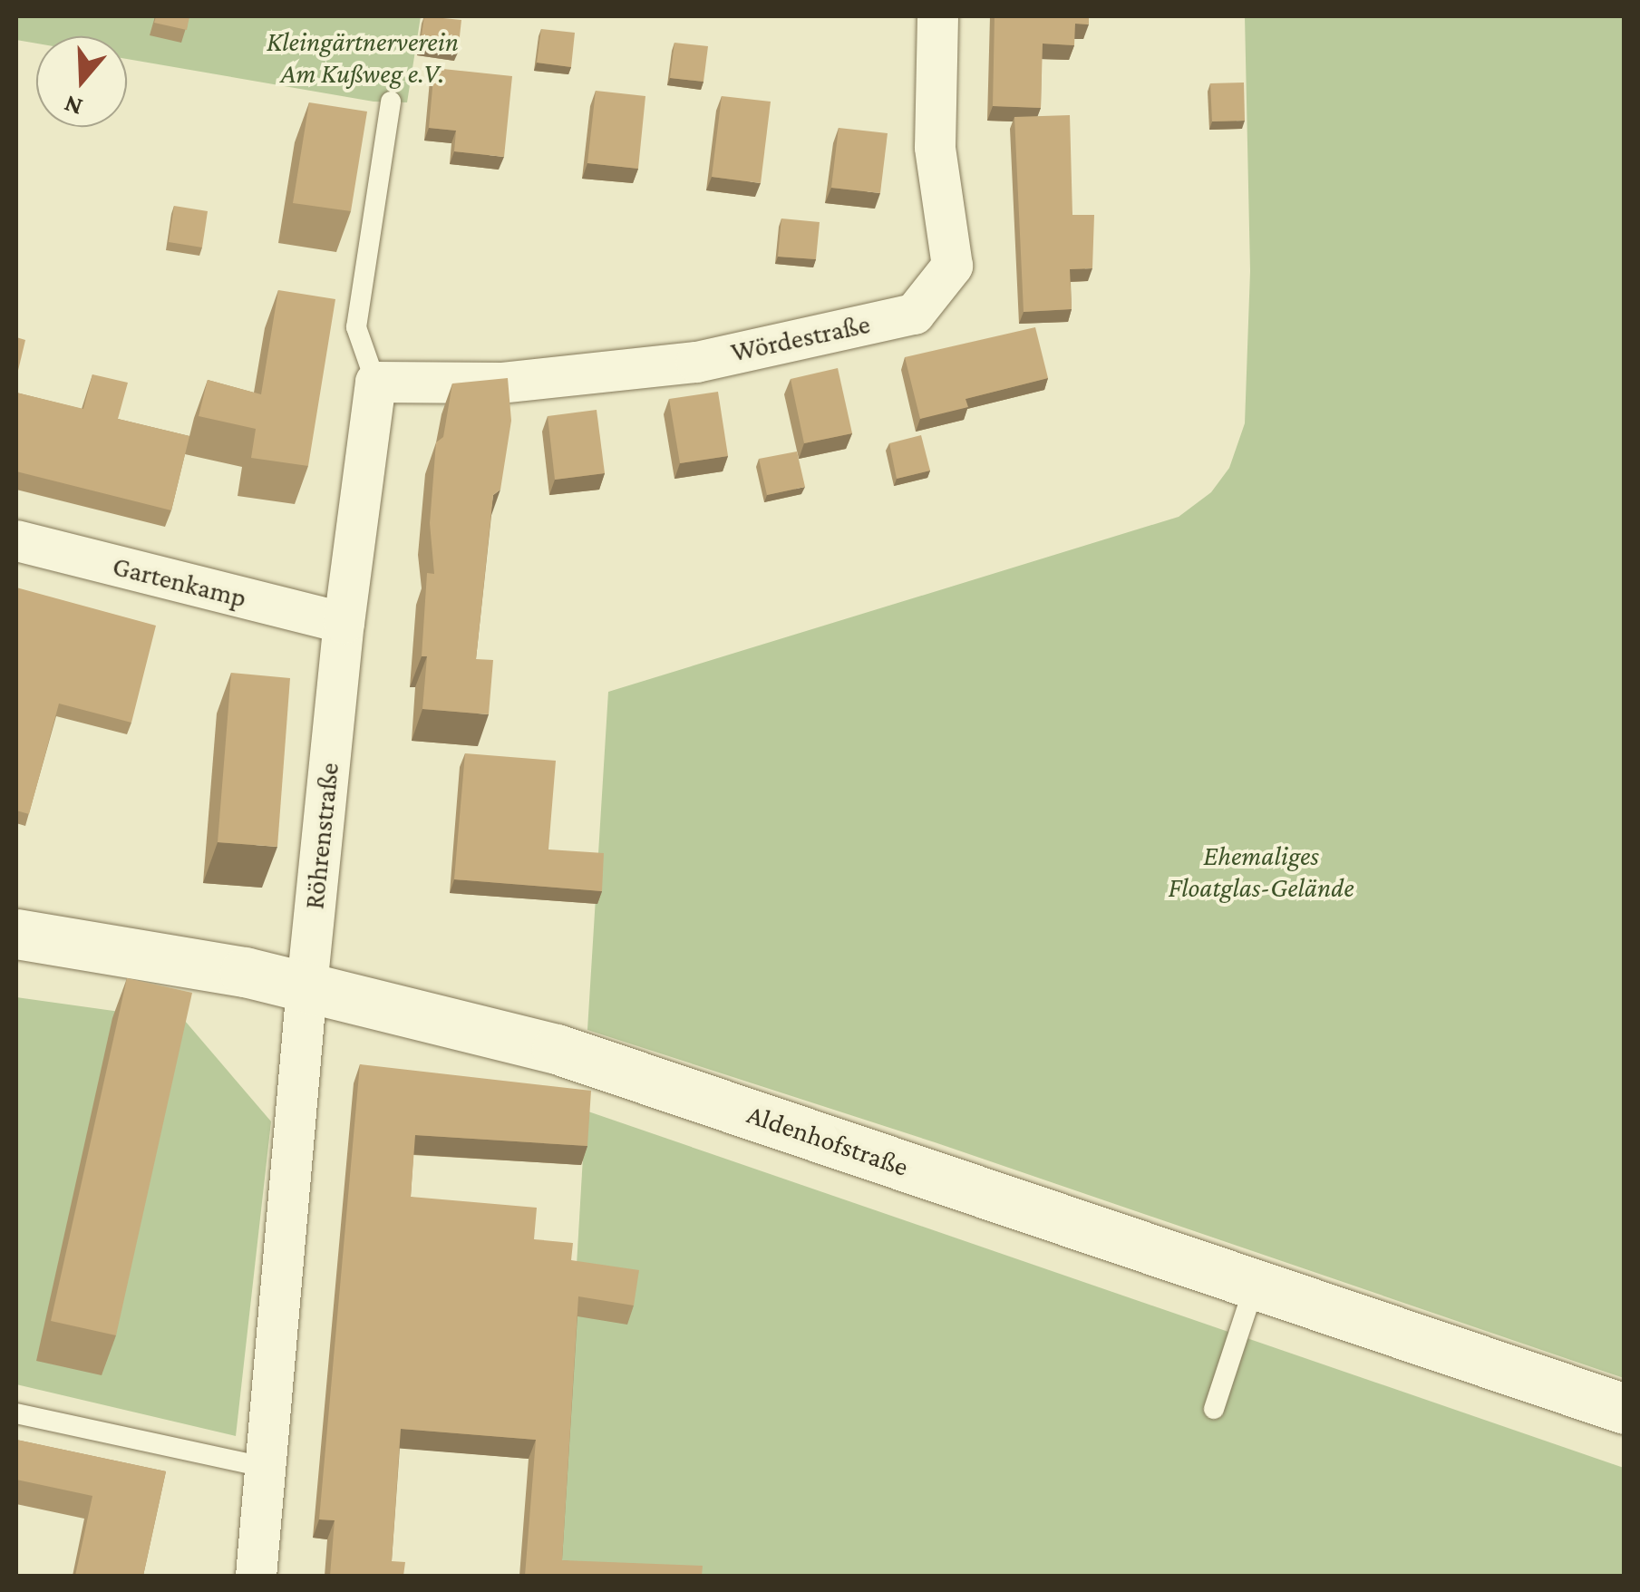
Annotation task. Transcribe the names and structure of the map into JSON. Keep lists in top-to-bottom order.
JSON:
{
  "streets": {
    "street": [
      "Wördestraße",
      "Gartenkamp",
      "Röhrenstraße",
      "Aldenhofstraße"
    ]
  },
  "crossings": [
    ["Wördestraße", "Röhrenstraße"],
    ["Gartenkamp", "Röhrenstraße"],
    ["Röhrenstraße", "Aldenhofstraße"]
  ],
  "parks": ["Kleingärtnerverein Am Kußweg e.V.", "Ehemaliges Floatglas-Gelände"],
  "north": "bottom"
}
